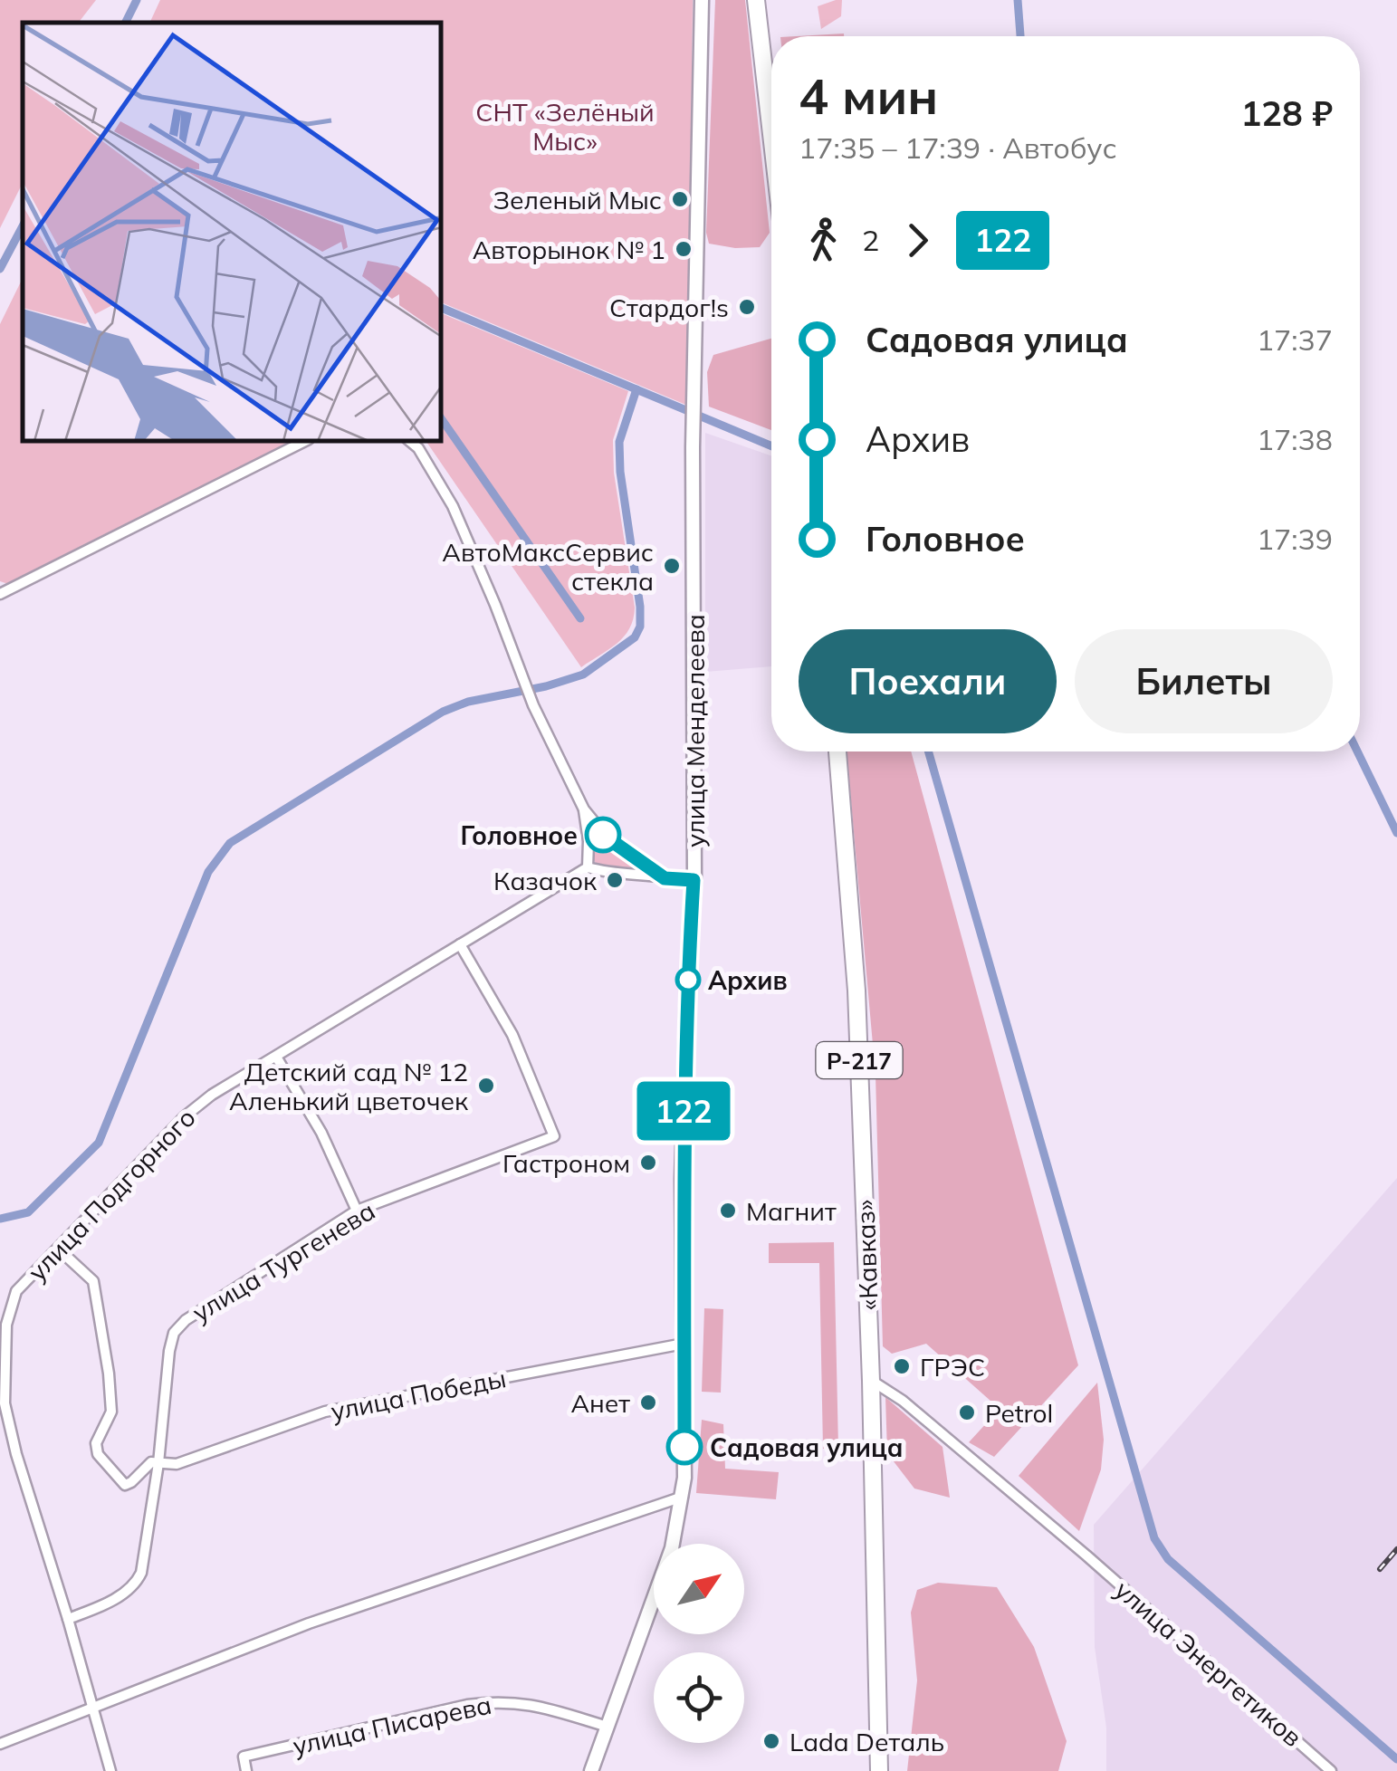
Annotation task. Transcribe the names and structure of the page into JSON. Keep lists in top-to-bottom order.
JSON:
{
  "streets": {
    "highway": ["Р-217", "«Кавказ»"],
    "main road": ["улица Менделеева"],
    "street": [
      "улица Подгорного",
      "улица Тургенева",
      "улица Победы",
      "улица Энергетиков",
      "улица Писарева"
    ]
  },
  "crossings": [
    ["улица Менделеева", "улица Победы"],
    ["улица Менделеева", "улица Писарева"],
    ["улица Подгорного", "улица Тургенева"],
    ["улица Подгорного", "улица Победы"],
    ["«Кавказ»", "улица Энергетиков"],
    ["улица Тургенева", "улица Победы"]
  ],
  "parks": ["СНТ «Зелёный Мыс»"],
  "places": [
    "Зеленый Мыс",
    "Авторынок № 1",
    "Стардог!s",
    "АвтоМаксСервис стекла",
    "Головное",
    "Казачок",
    "Архив",
    "Детский сад № 12 Аленький цветочек",
    "Гастроном",
    "Магнит",
    "ГРЭС",
    "Анет",
    "Petrol",
    "Садовая улица",
    "Lada Dеталь"
  ],
  "lines": ["bus line 122"],
  "north": "top right",
  "page": {
    "on_map": "122",
    "heading": ["4 мин", "17:35 – 17:39 · Автобус", "128 ₽"],
    "legs": ["2", "122"],
    "list": [
      {
        "name": "Садовая улица",
        "value": "17:37"
      },
      {
        "name": "Архив",
        "value": "17:38"
      },
      {
        "name": "Головное",
        "value": "17:39"
      }
    ],
    "buttons": ["Поехали", "Билеты"]
  }
}
